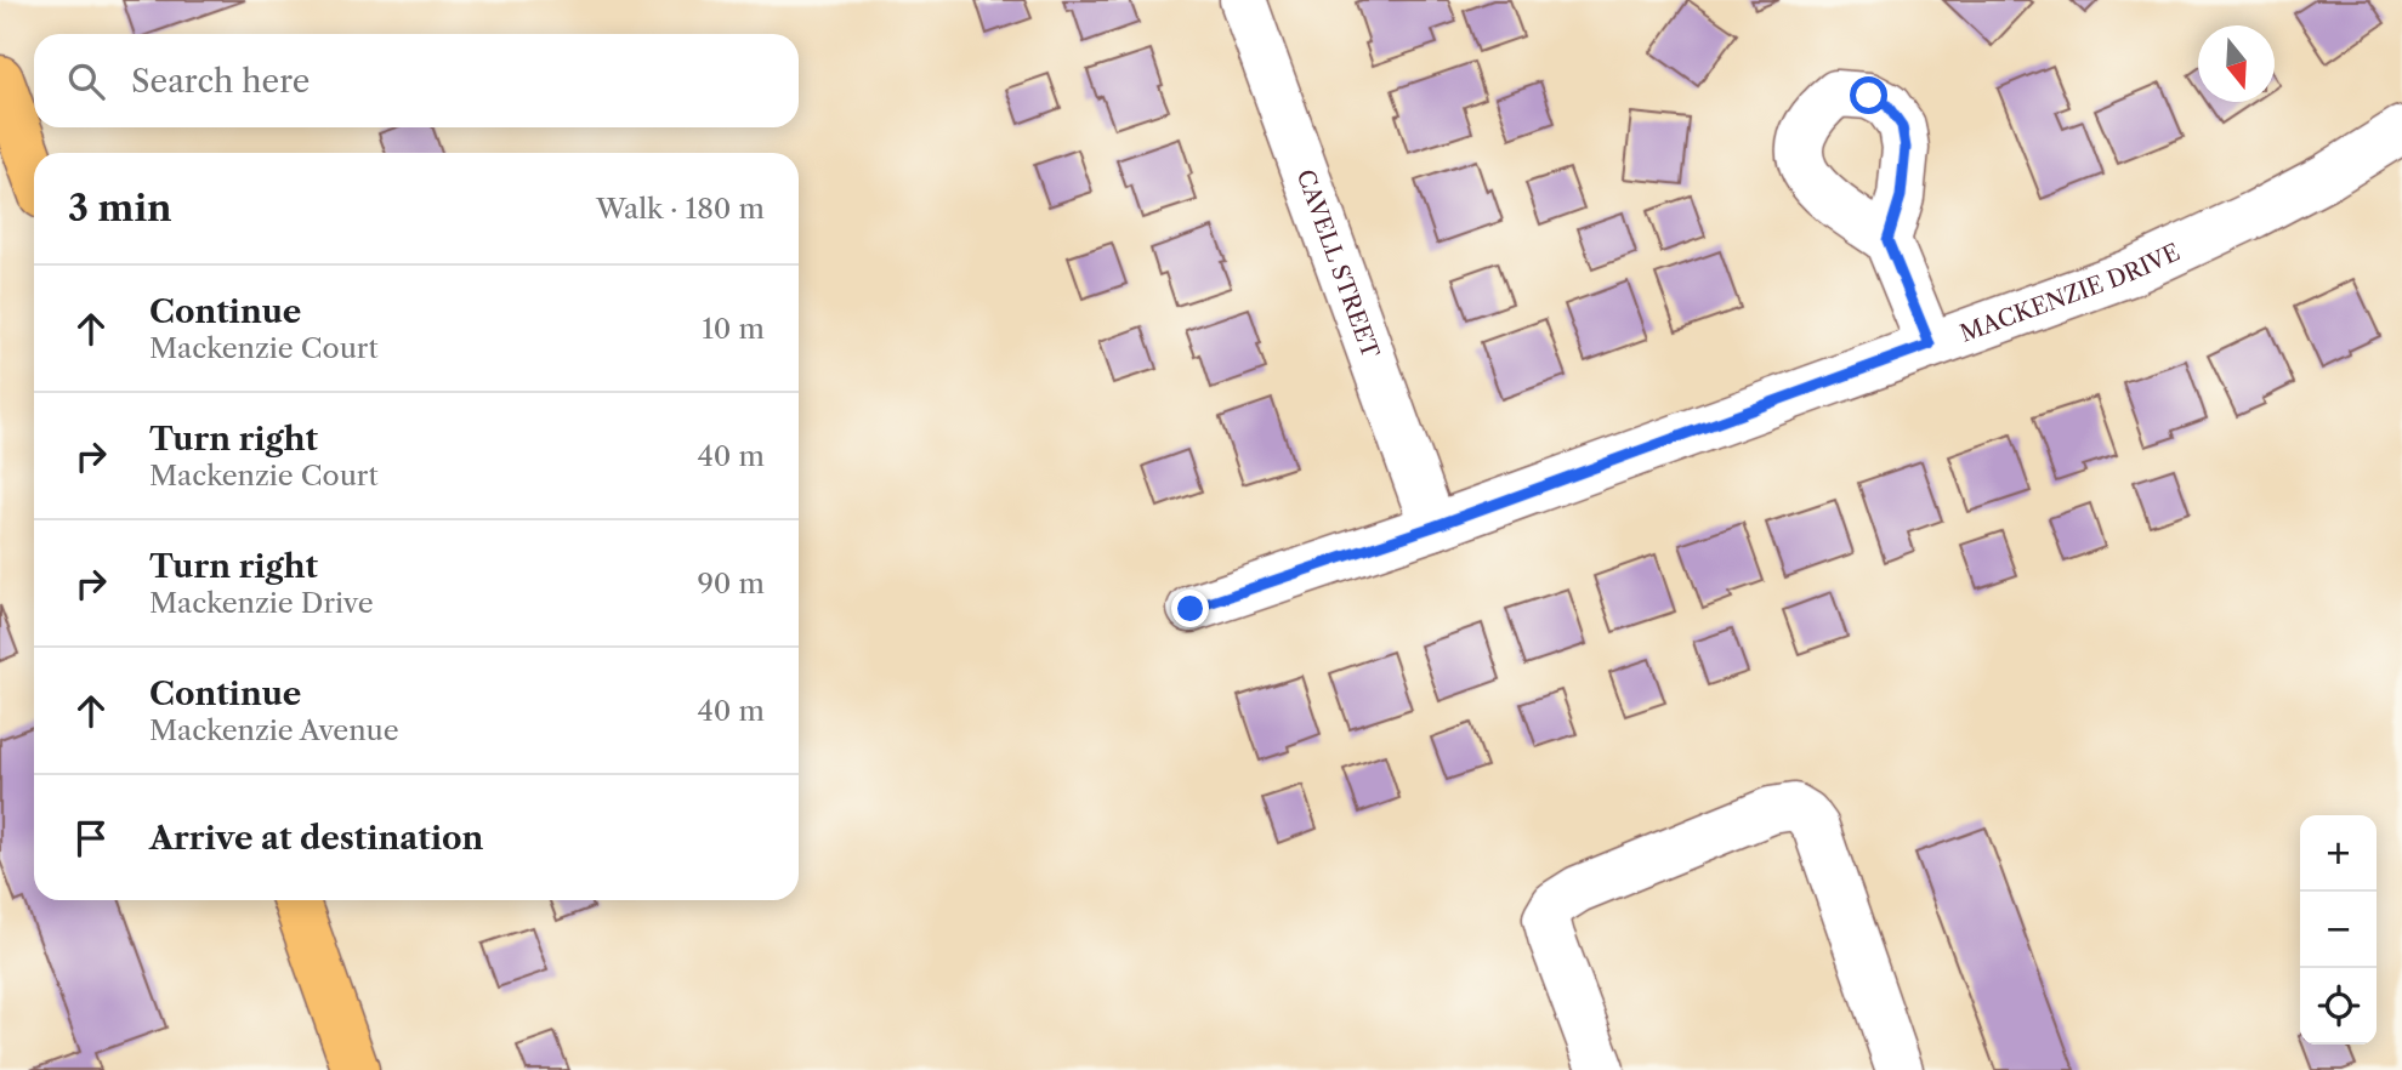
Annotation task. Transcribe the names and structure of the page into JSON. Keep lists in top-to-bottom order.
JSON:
{
  "streets": {
    "street": ["CAVELL STREET", "MACKENZIE DRIVE"]
  },
  "crossings": [
    ["CAVELL STREET", "MACKENZIE DRIVE"]
  ],
  "north": "bottom",
  "page": {
    "search": "Search here",
    "heading": ["3 min", "Walk · 180 m"],
    "list": [
      ["Continue", "Mackenzie Court", "10 m"],
      ["Turn right", "Mackenzie Court", "40 m"],
      ["Turn right", "Mackenzie Drive", "90 m"],
      ["Continue", "Mackenzie Avenue", "40 m"],
      "Arrive at destination"
    ],
    "map_buttons": ["+", "−"]
  }
}
